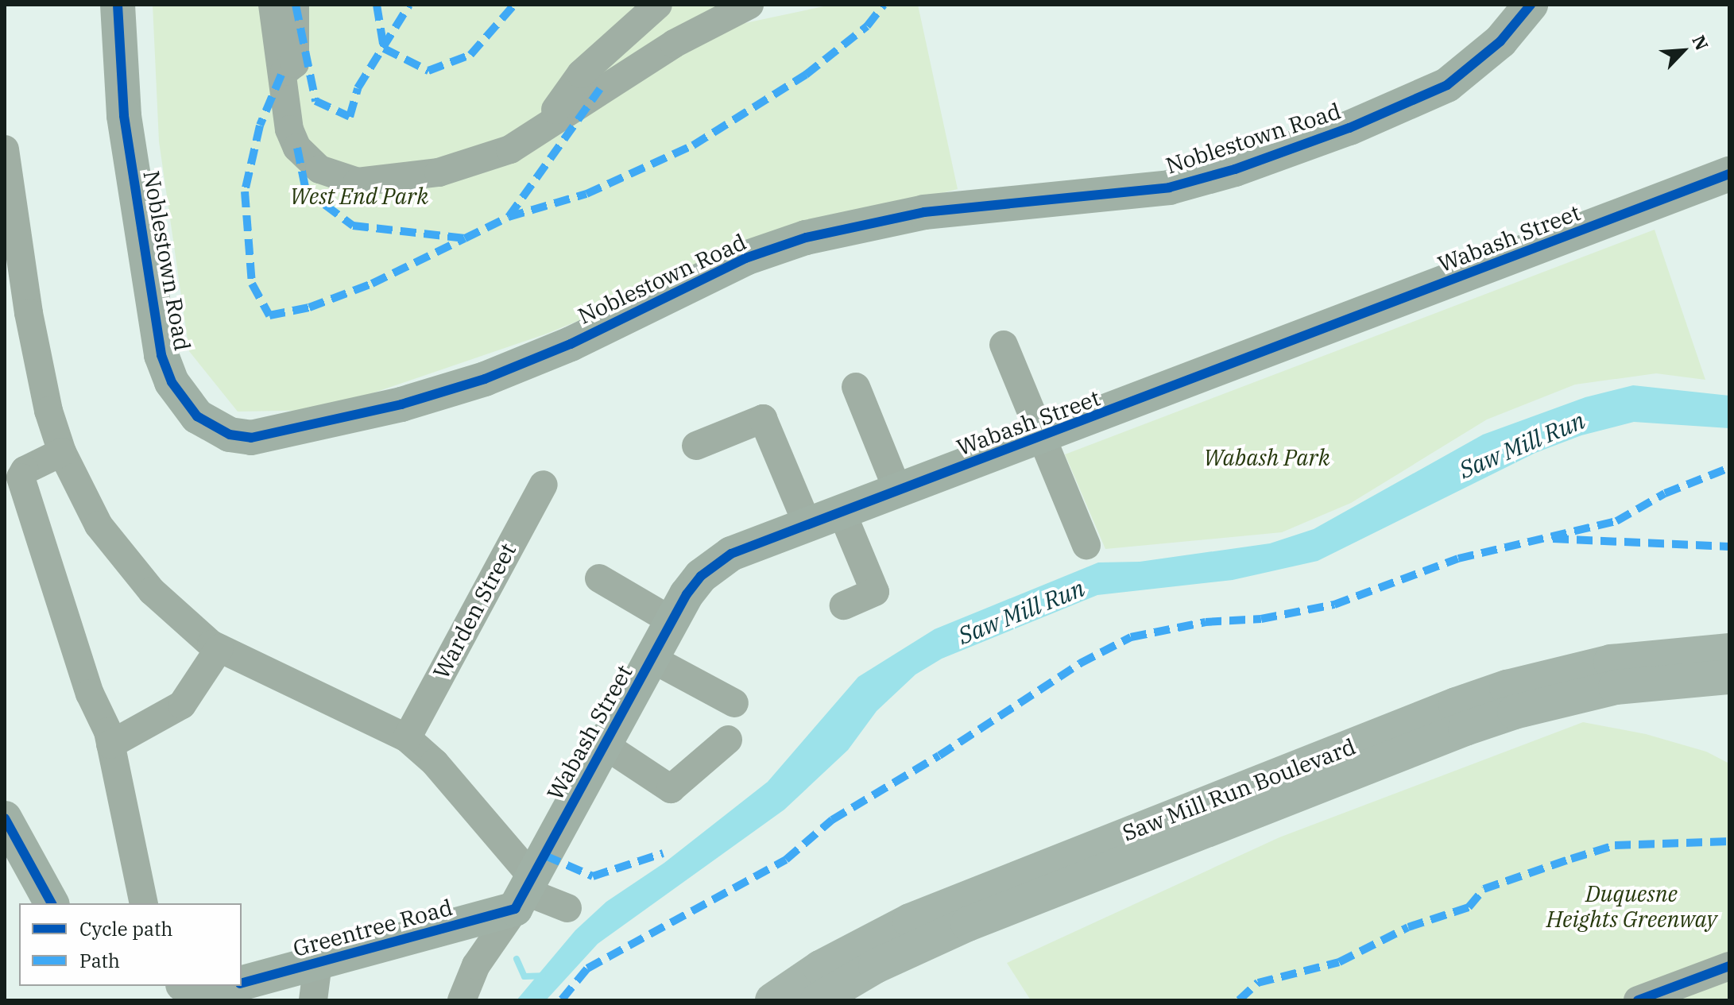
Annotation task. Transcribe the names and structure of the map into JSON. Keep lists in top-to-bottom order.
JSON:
{
  "streets": {
    "highway": ["Saw Mill Run Boulevard"],
    "main road": ["Noblestown Road", "Wabash Street", "Greentree Road"],
    "street": ["Warden Street"]
  },
  "crossings": [
    ["Wabash Street", "Greentree Road"]
  ],
  "water": ["Saw Mill Run"],
  "parks": ["West End Park", "Wabash Park", "Duquesne Heights Greenway"],
  "legend": ["Cycle path", "Path"],
  "north": "top right"
}
